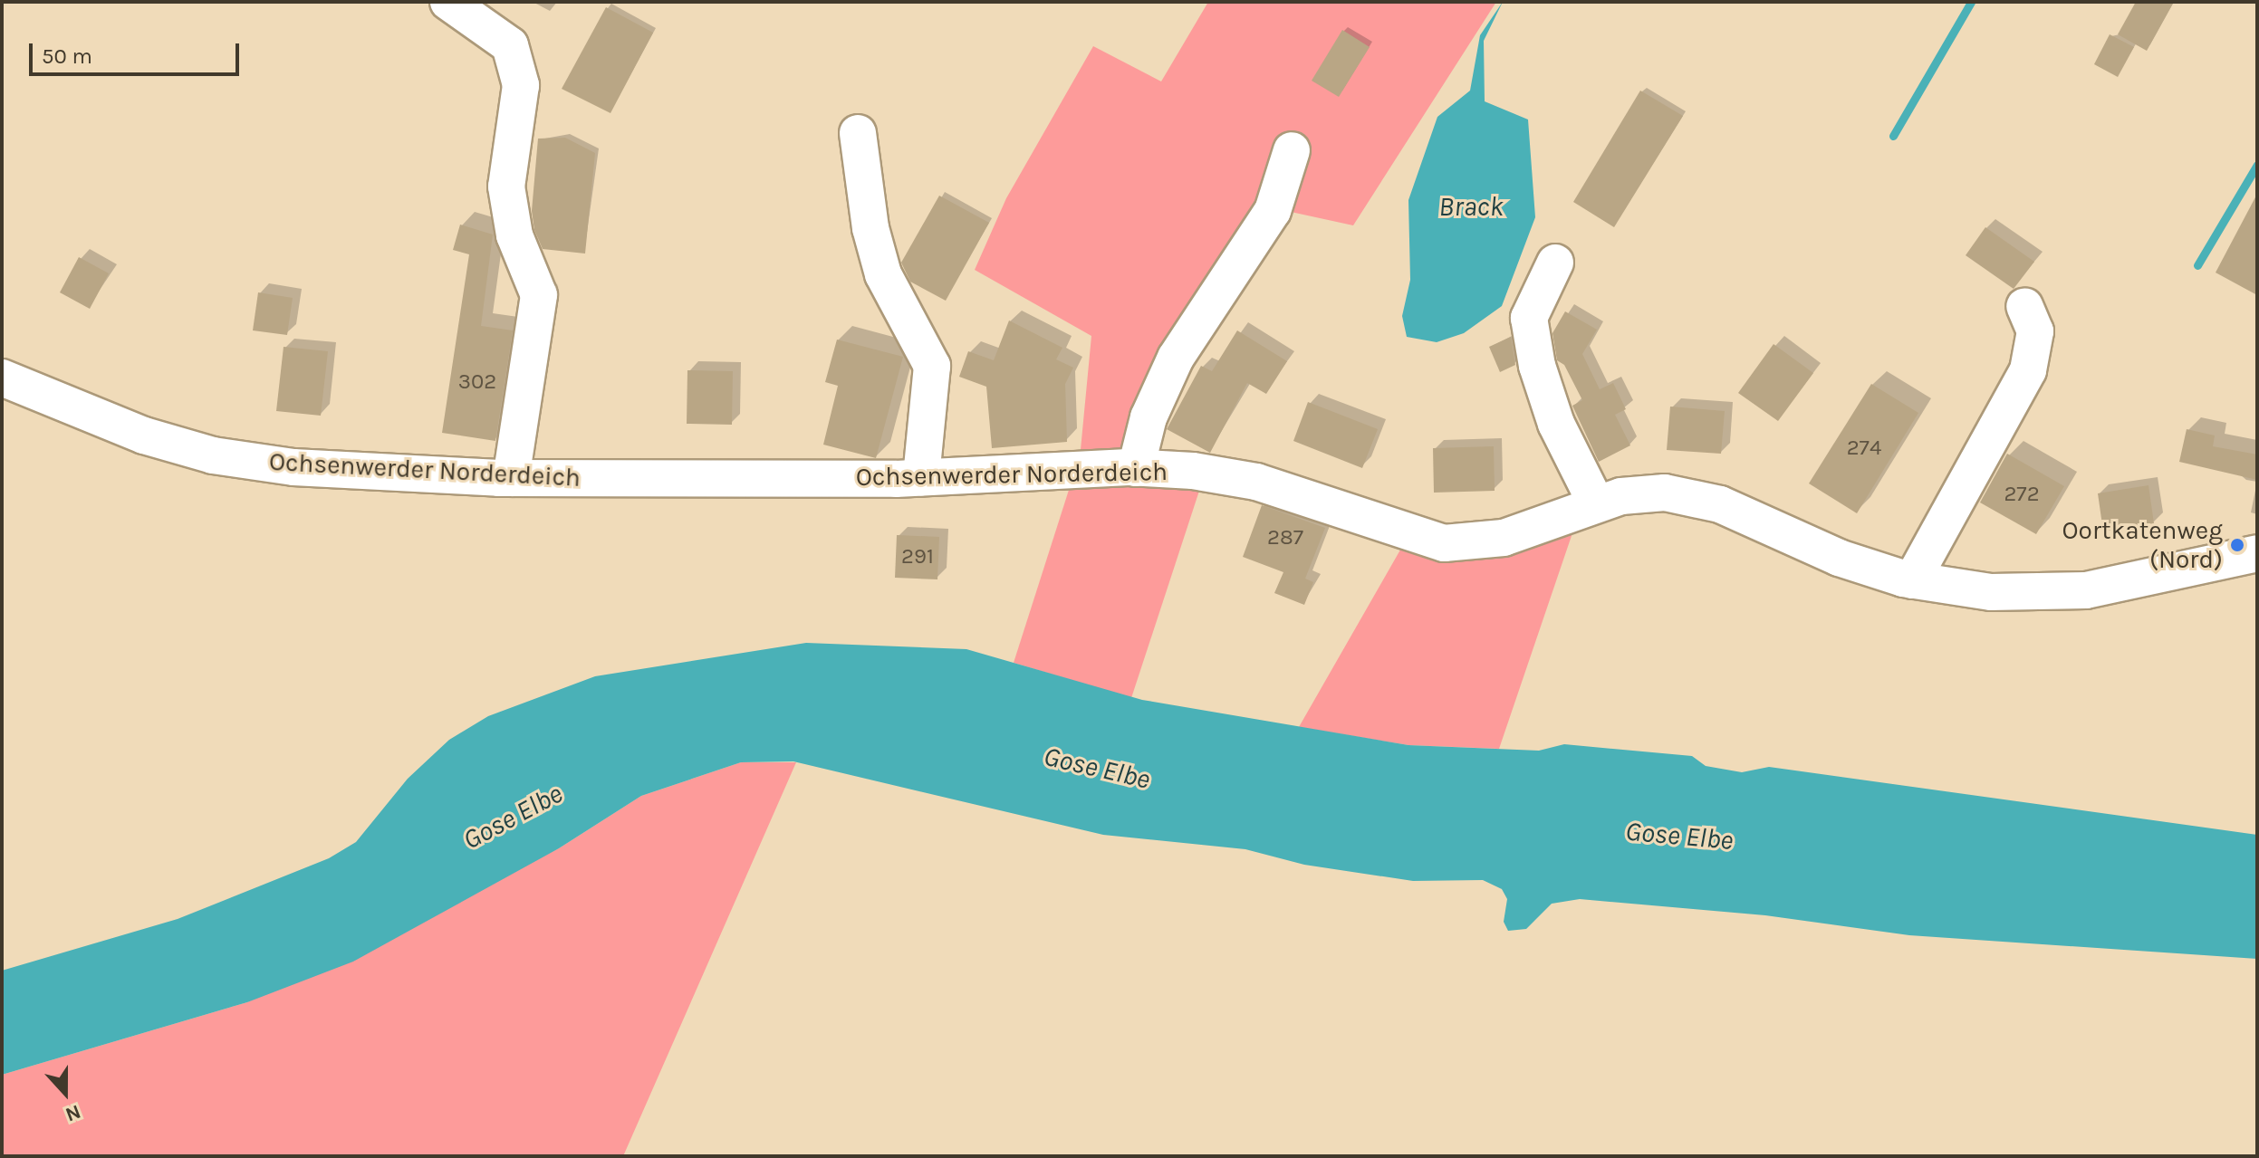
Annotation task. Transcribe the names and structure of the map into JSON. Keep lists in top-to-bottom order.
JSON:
{
  "streets": {
    "street": ["Ochsenwerder Norderdeich"]
  },
  "water": ["Brack", "Gose Elbe"],
  "places": ["Oortkatenweg (Nord)"],
  "house_numbers": [
    "302",
    "274",
    "272",
    "287",
    "291"
  ],
  "scale_bar": "50 m",
  "north": "bottom"
}
